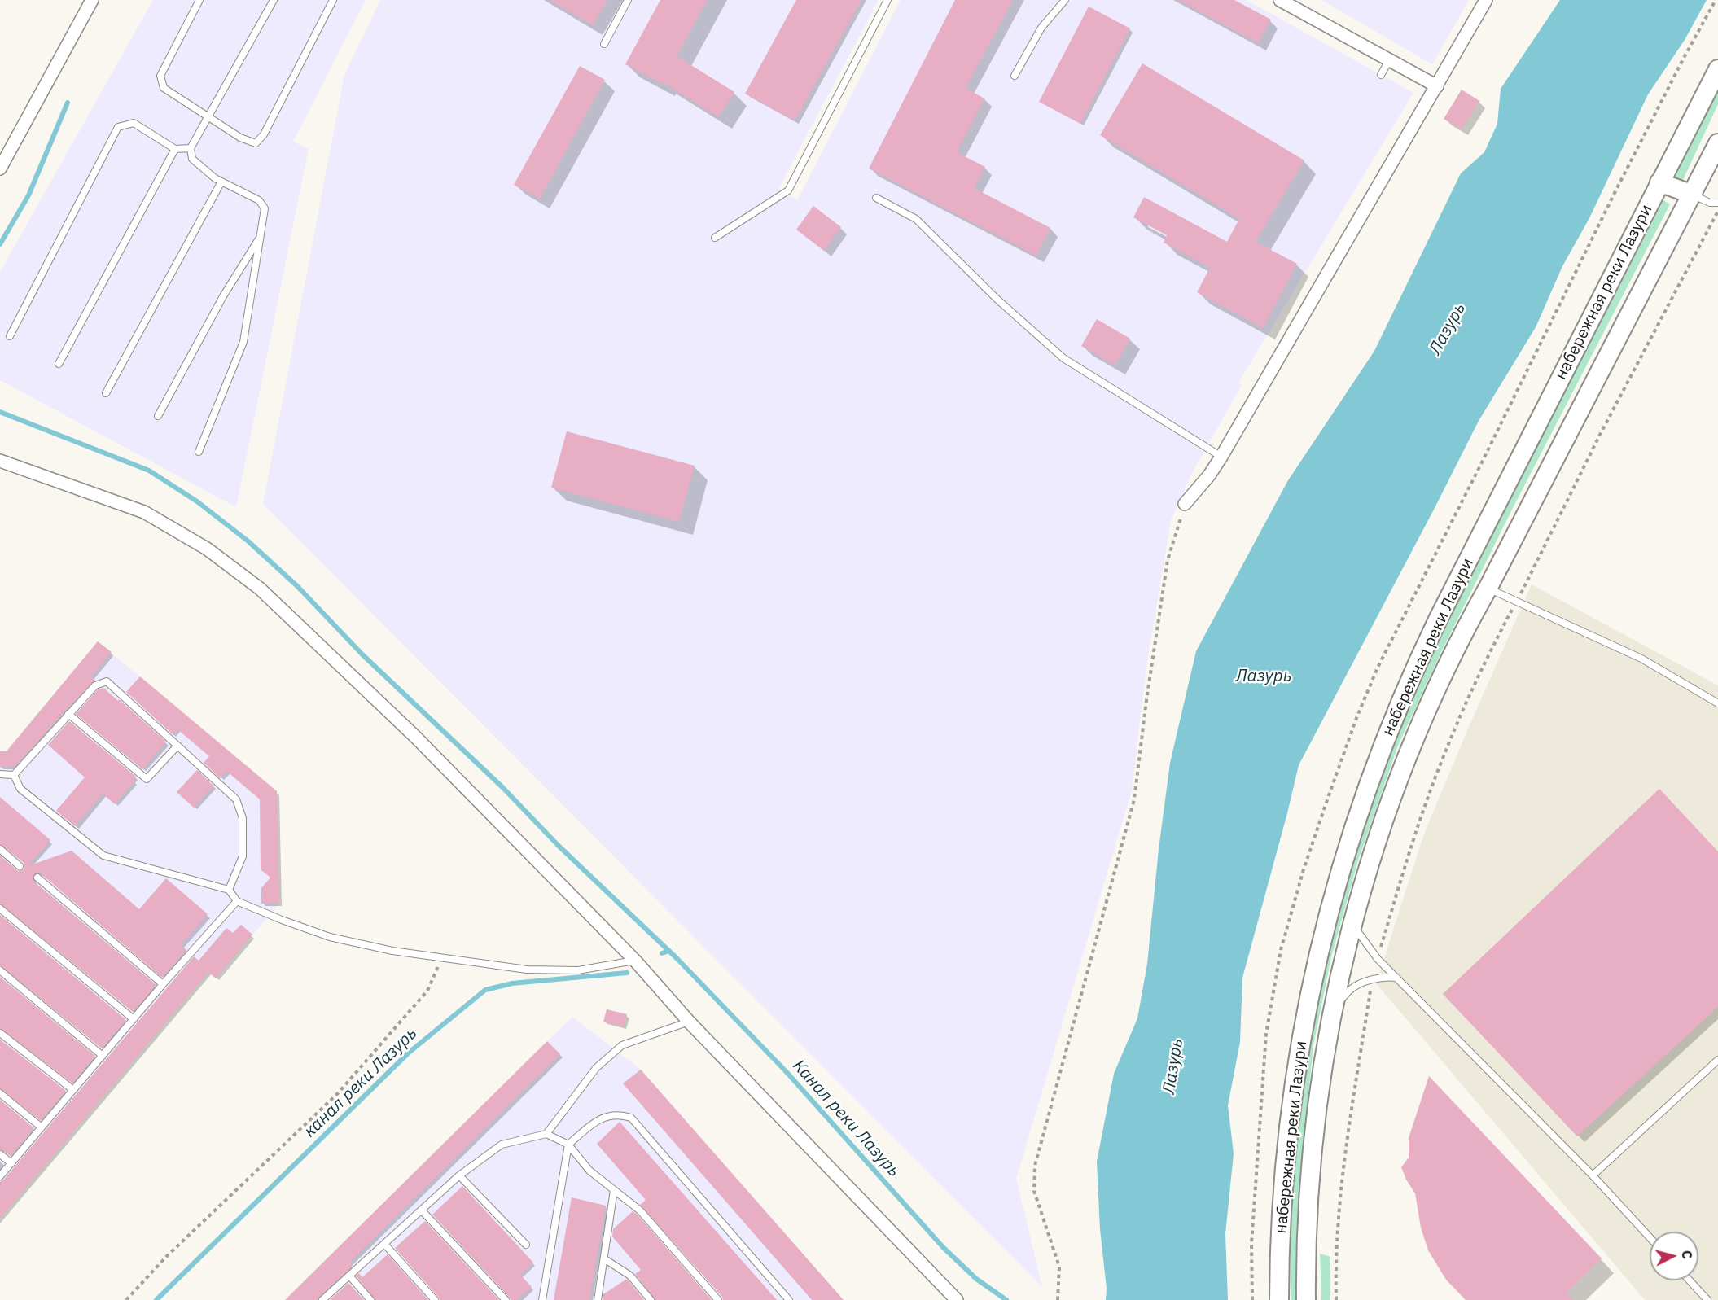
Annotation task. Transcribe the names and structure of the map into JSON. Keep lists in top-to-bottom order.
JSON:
{
  "streets": {
    "main road": ["набережная реки Лазури"]
  },
  "water": ["Лазурь", "канал реки Лазурь", "Канал реки Лазурь"],
  "north": "right"
}
